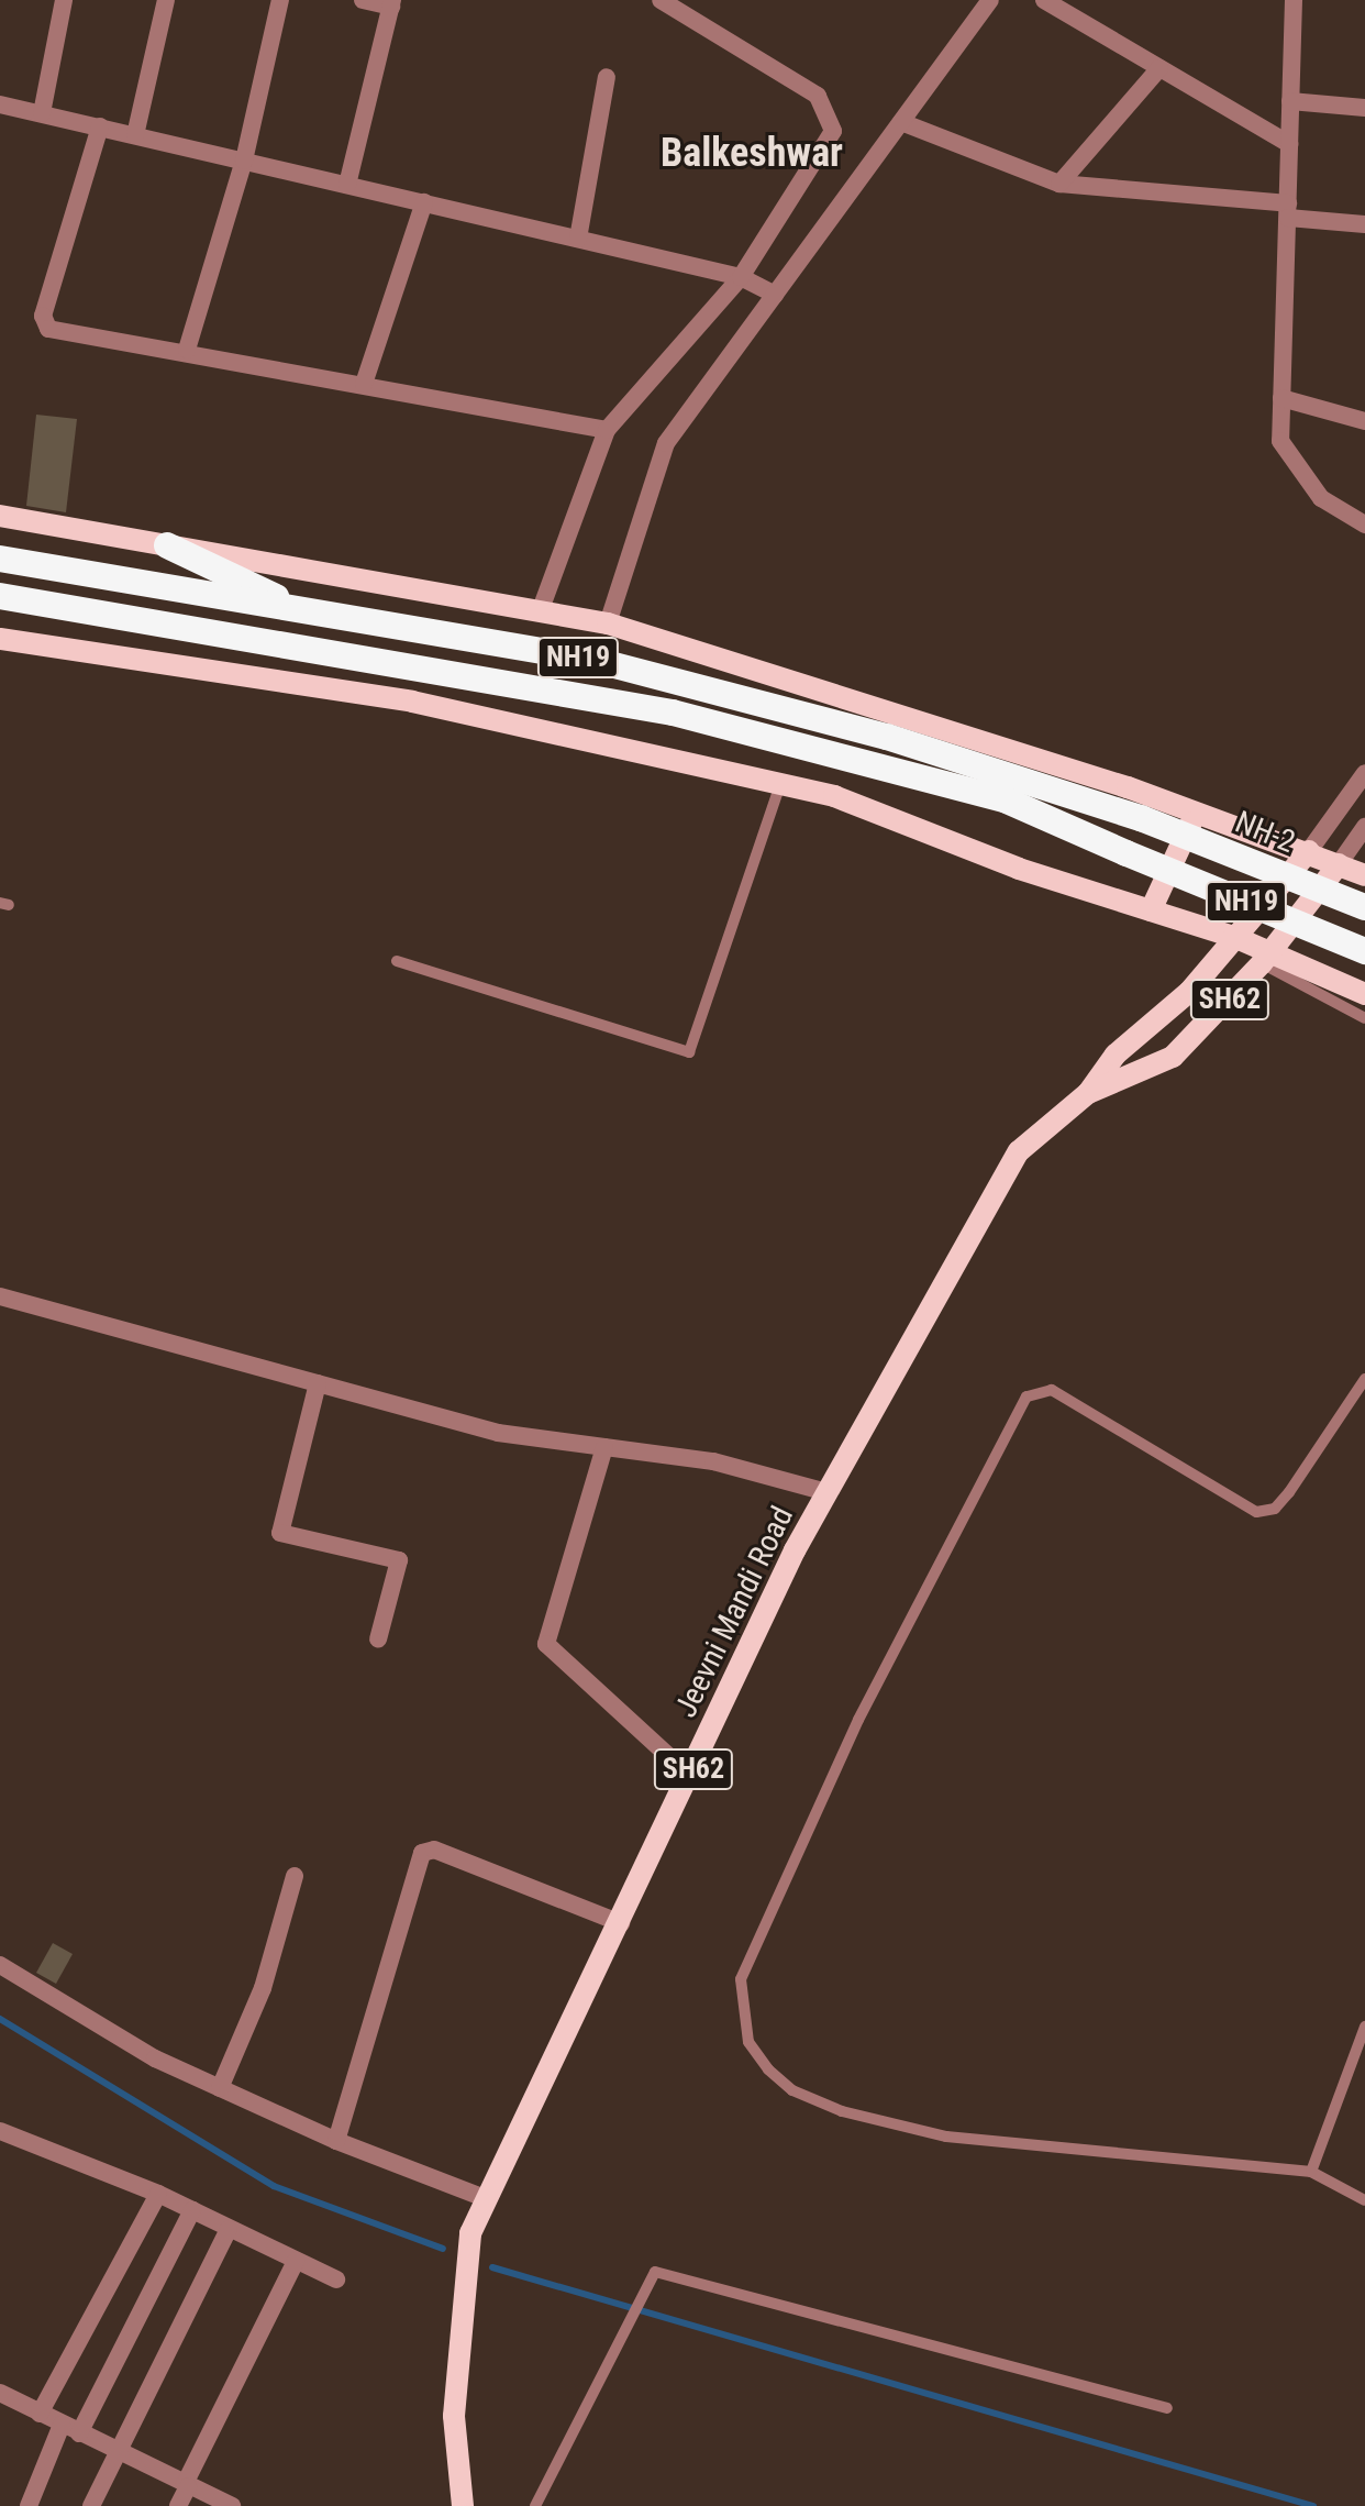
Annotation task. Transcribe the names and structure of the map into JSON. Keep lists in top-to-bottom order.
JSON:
{
  "streets": {
    "highway": ["NH19", "NH-2"],
    "main road": ["SH62", "Jeevni Mandi Road"]
  },
  "crossings": [
    ["NH19", "NH-2"]
  ],
  "districts": ["Balkeshwar"]
}
